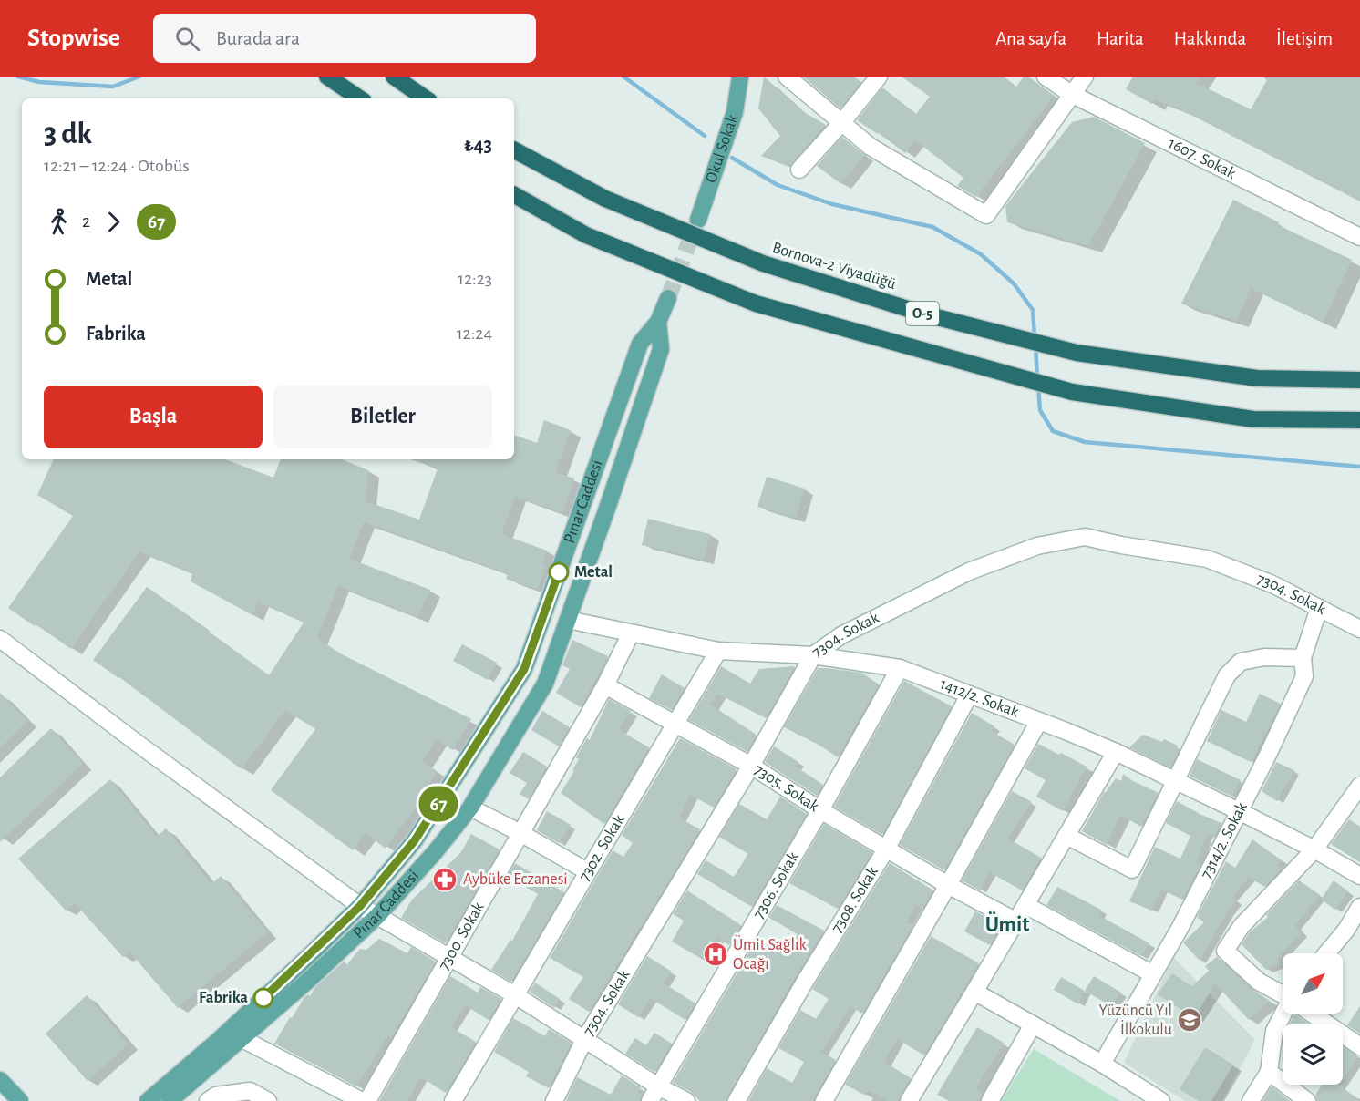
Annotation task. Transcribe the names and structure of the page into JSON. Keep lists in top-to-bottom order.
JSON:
{
  "streets": {
    "highway": ["Bornova-2 Viyadüğü", "O-5"],
    "main road": ["Okul Sokak", "Pınar Caddesi"],
    "street": [
      "1607. Sokak",
      "7304. Sokak",
      "1412/2. Sokak",
      "7305. Sokak",
      "7314/2. Sokak",
      "7302. Sokak",
      "7306. Sokak",
      "7308. Sokak",
      "7300. Sokak"
    ]
  },
  "crossings": [
    ["Pınar Caddesi", "1412/2. Sokak"],
    ["7304. Sokak", "1412/2. Sokak"],
    ["7304. Sokak", "7305. Sokak"],
    ["7304. Sokak", "7314/2. Sokak"],
    ["1412/2. Sokak", "7314/2. Sokak"],
    ["1412/2. Sokak", "7302. Sokak"],
    ["1412/2. Sokak", "7306. Sokak"],
    ["1412/2. Sokak", "7308. Sokak"],
    ["7305. Sokak", "7302. Sokak"],
    ["7305. Sokak", "7306. Sokak"],
    ["7305. Sokak", "7308. Sokak"],
    ["7305. Sokak", "7300. Sokak"]
  ],
  "districts": ["Ümit"],
  "places": {
    "other": ["Metal", "Fabrika"],
    "pharmacy": ["Aybüke Eczanesi"],
    "hospital": ["Ümit Sağlık Ocağı"],
    "school or university": ["Yüzüncü Yıl İlkokulu"]
  },
  "lines": ["bus line 67"],
  "north": "top right",
  "page": {
    "header": "Stopwise",
    "search": "Burada ara",
    "nav": [
      "Ana sayfa",
      "Harita",
      "Hakkında",
      "İletişim"
    ],
    "on_map": "67",
    "heading": ["3 dk", "12:21 – 12:24 · Otobüs", "₺43"],
    "legs": ["2", "67"],
    "list": [
      {
        "name": "Metal",
        "value": "12:23"
      },
      {
        "name": "Fabrika",
        "value": "12:24"
      }
    ],
    "buttons": ["Başla", "Biletler"]
  }
}
